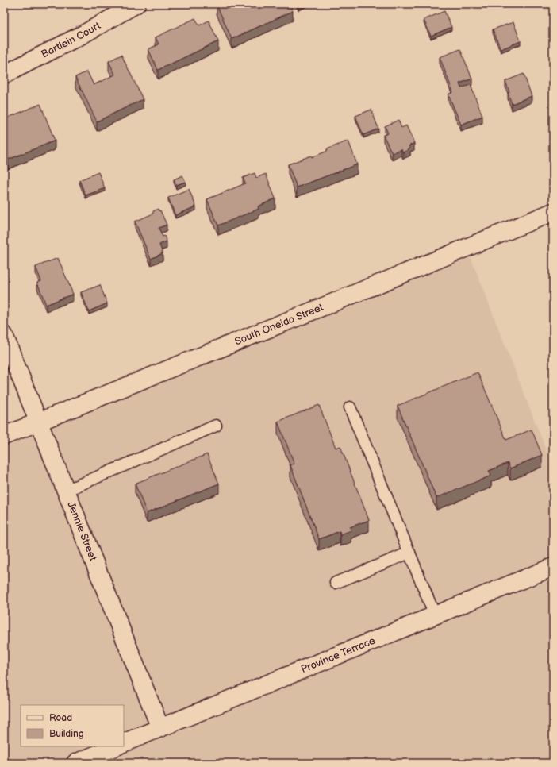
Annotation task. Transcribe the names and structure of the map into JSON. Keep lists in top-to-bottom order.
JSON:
{
  "streets": {
    "main road": [
      "Bartlein Court",
      "South Oneida Street",
      "Jennie Street",
      "Province Terrace"
    ]
  },
  "crossings": [
    ["South Oneida Street", "Jennie Street"],
    ["Jennie Street", "Province Terrace"]
  ],
  "legend": ["Road", "Building"]
}
